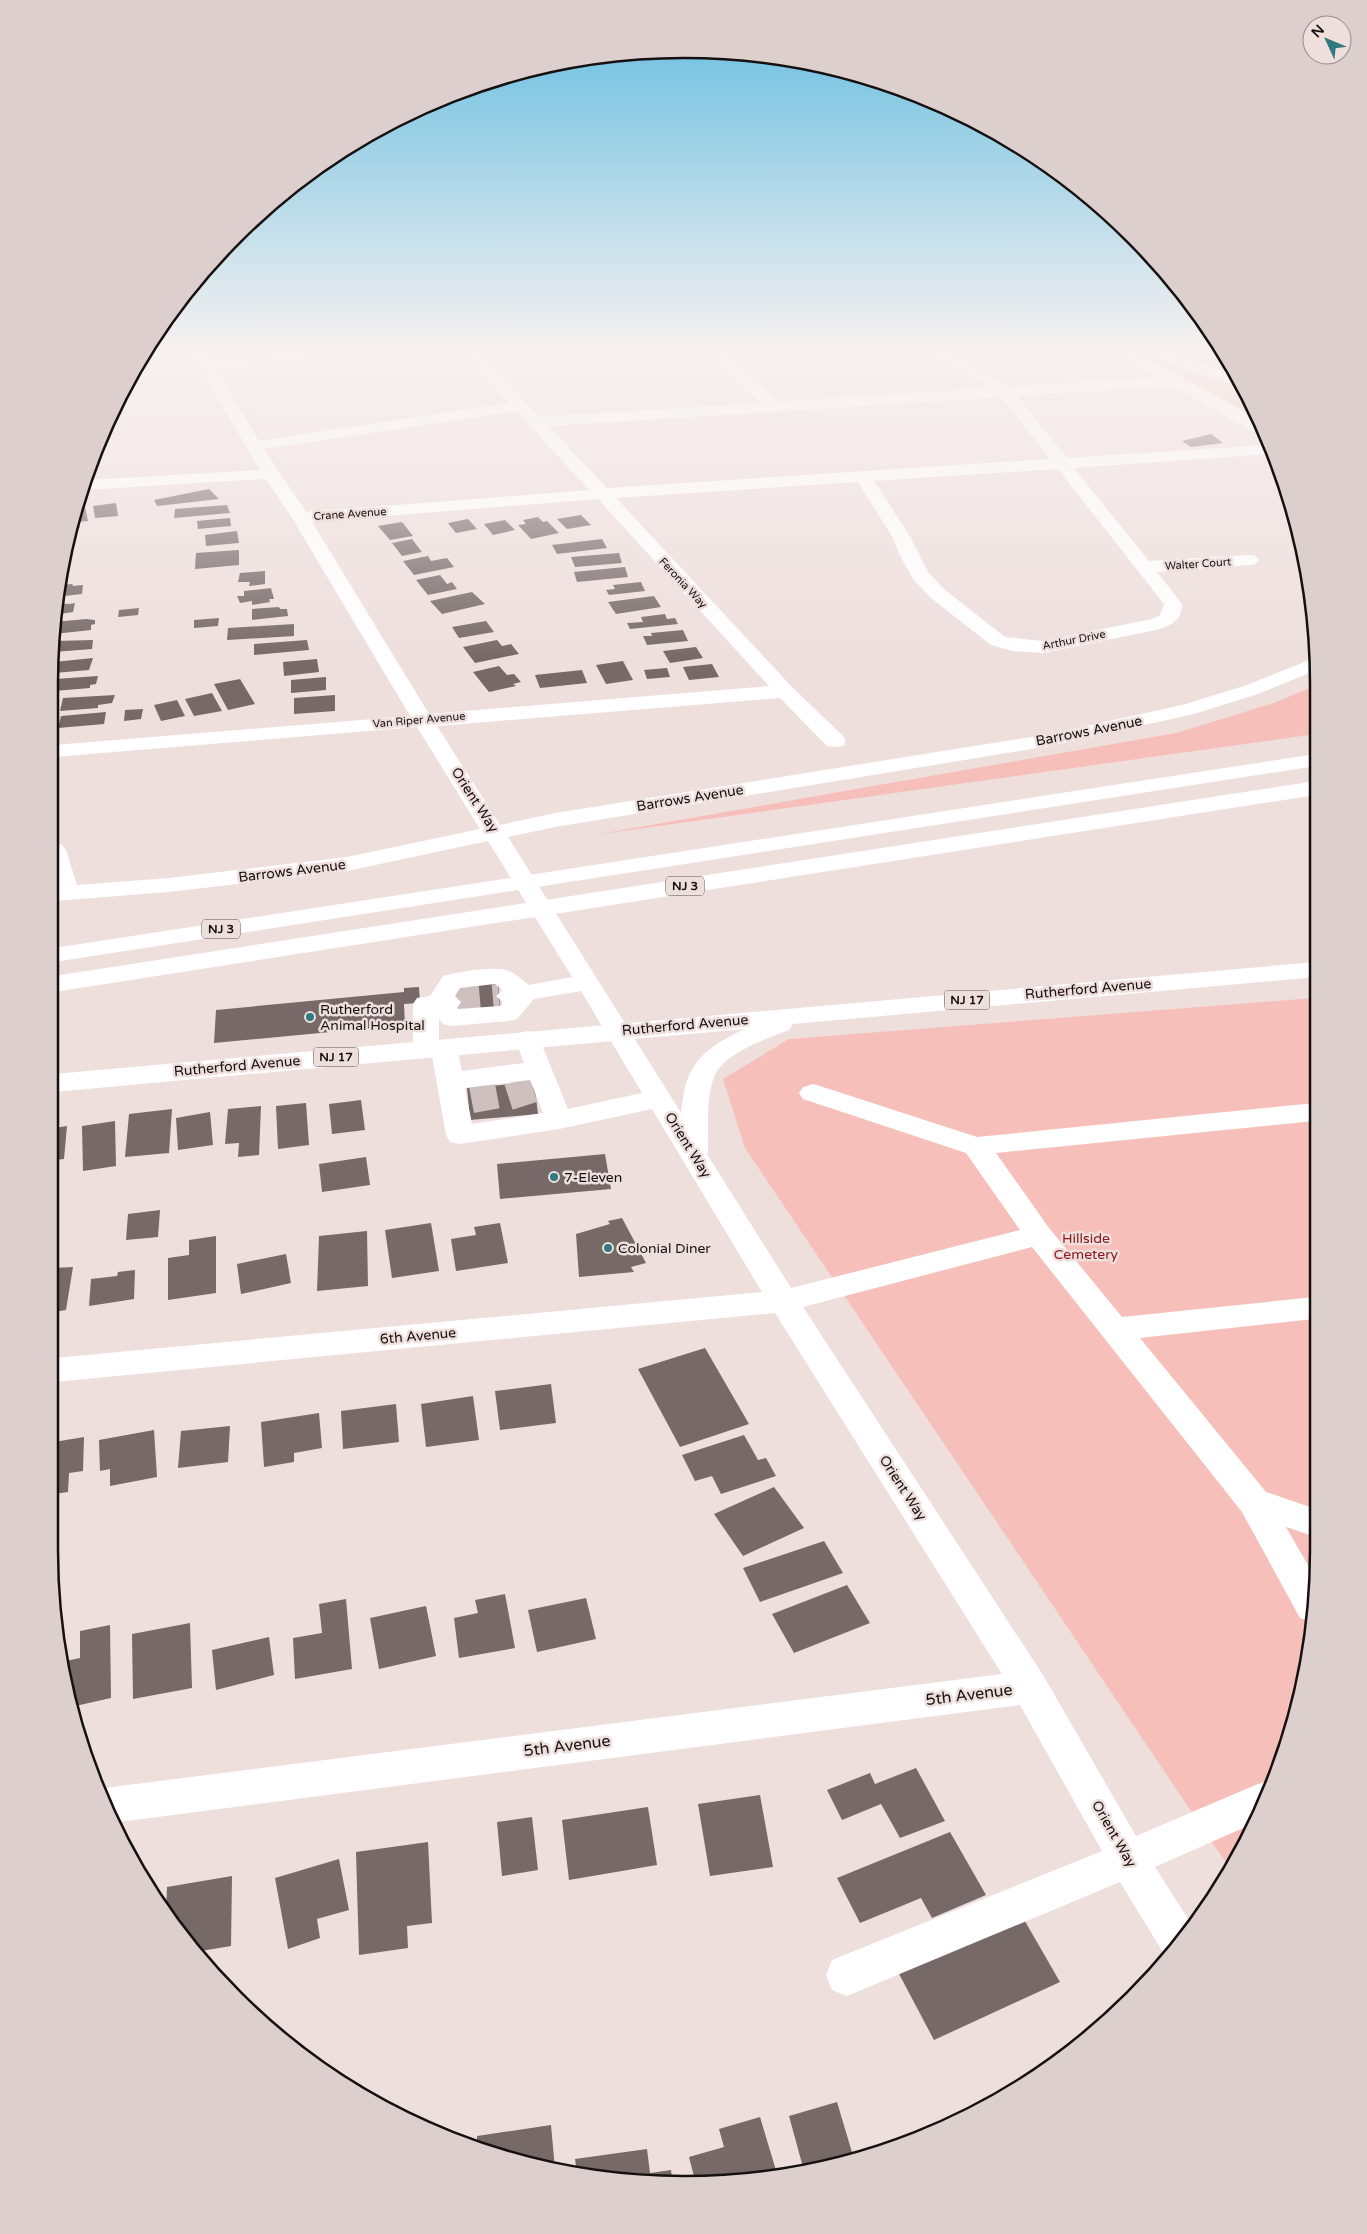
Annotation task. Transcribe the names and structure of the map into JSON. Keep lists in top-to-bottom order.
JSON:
{
  "streets": {
    "main road": [
      "Crane Avenue",
      "Walter Court",
      "Feronia Way",
      "Arthur Drive",
      "Van Riper Avenue",
      "Barrows Avenue",
      "Orient Way",
      "NJ 3",
      "Rutherford Avenue",
      "NJ 17",
      "6th Avenue",
      "5th Avenue"
    ]
  },
  "crossings": [
    ["Crane Avenue", "Feronia Way"],
    ["Crane Avenue", "Arthur Drive"],
    ["Crane Avenue", "Orient Way"],
    ["Walter Court", "Arthur Drive"],
    ["Feronia Way", "Van Riper Avenue"],
    ["Van Riper Avenue", "Orient Way"],
    ["Barrows Avenue", "Orient Way"],
    ["Orient Way", "Rutherford Avenue"],
    ["Orient Way", "6th Avenue"],
    ["Orient Way", "5th Avenue"]
  ],
  "parks": ["Hillside Cemetery"],
  "places": ["Rutherford Animal Hospital", "7-Eleven", "Colonial Diner"],
  "north": "top left"
}
